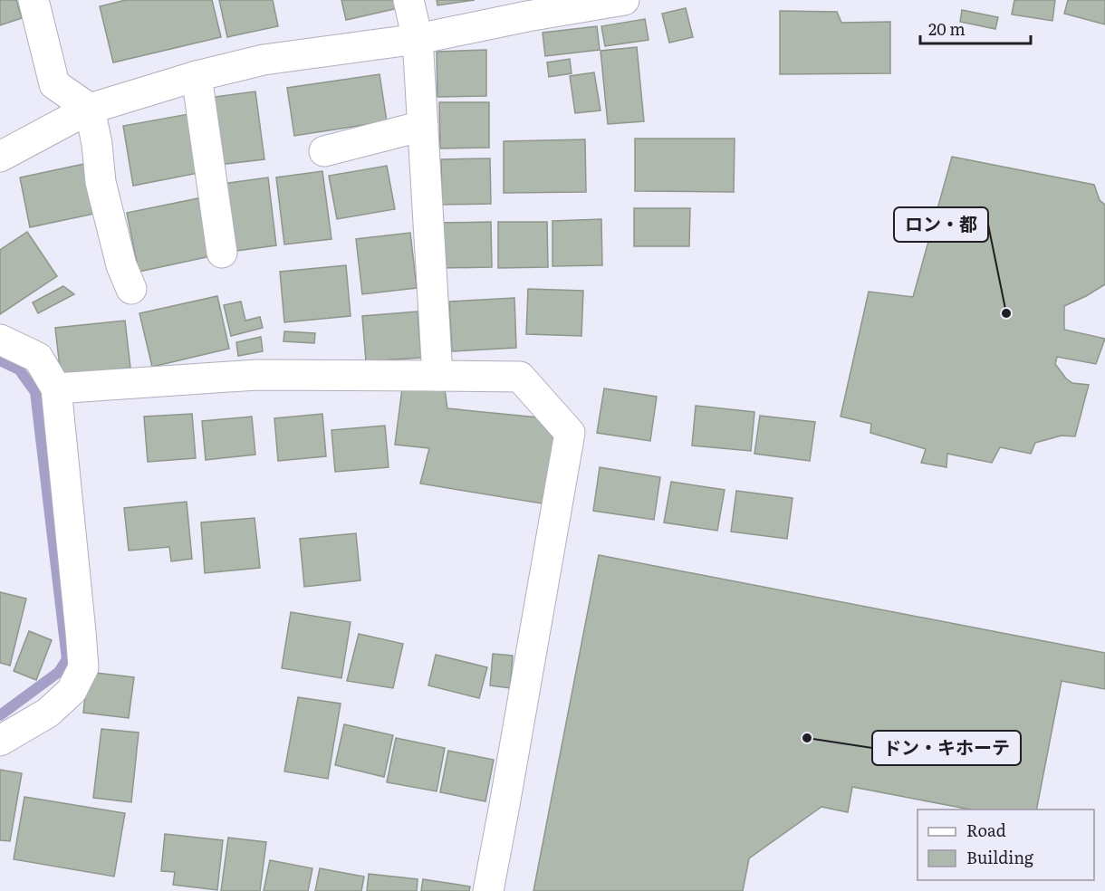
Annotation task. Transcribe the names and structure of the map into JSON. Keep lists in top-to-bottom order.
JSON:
{
  "places": ["ロン・都", "ドン・キホーテ"],
  "legend": ["Road", "Building"],
  "scale_bar": "20 m"
}
